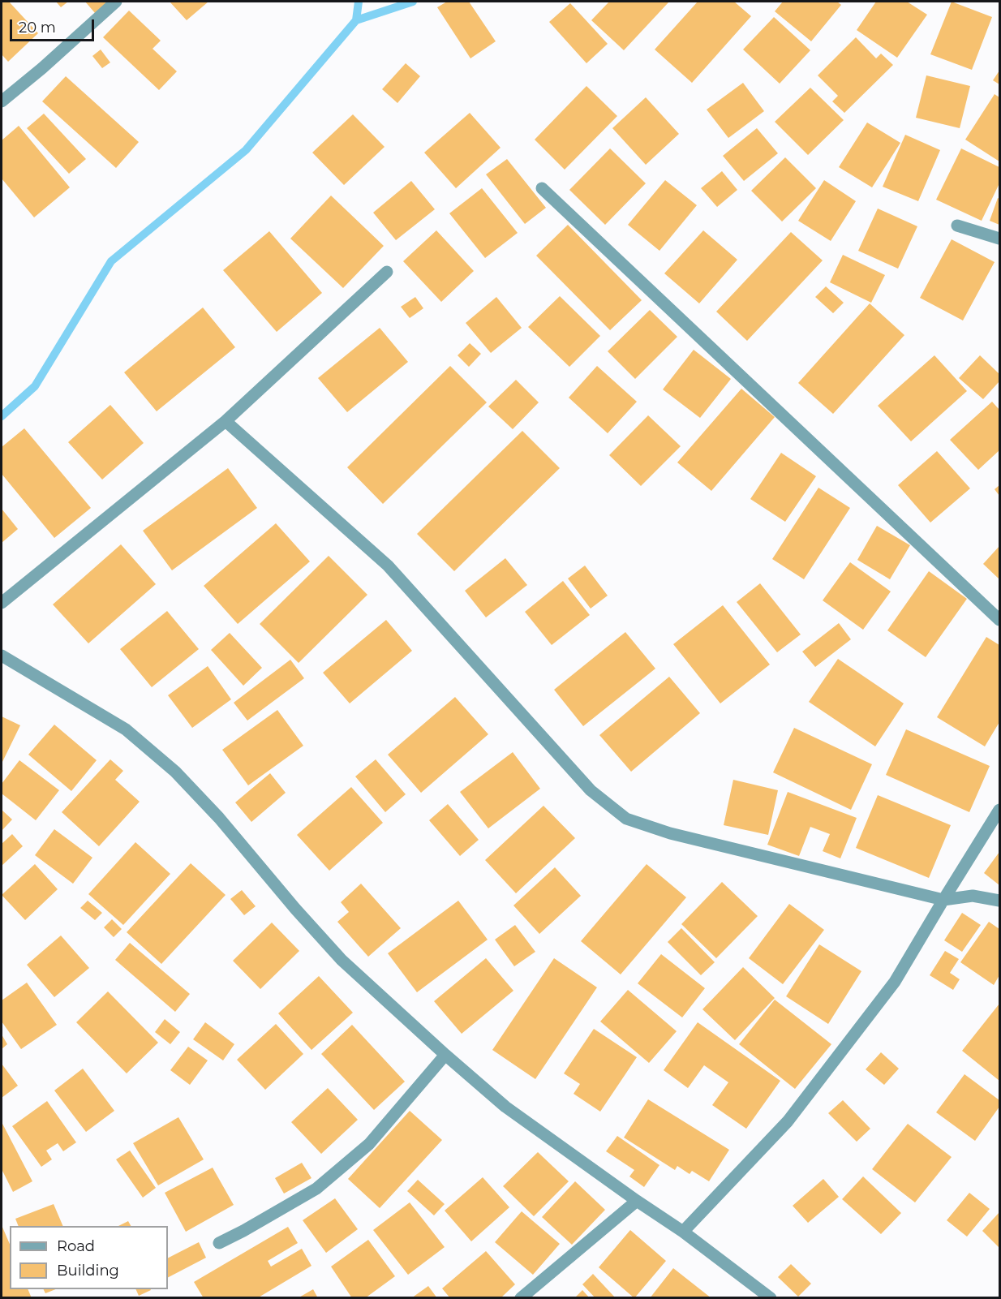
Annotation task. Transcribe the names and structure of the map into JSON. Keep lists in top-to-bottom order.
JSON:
{
  "legend": ["Road", "Building"],
  "scale_bar": "20 m"
}
